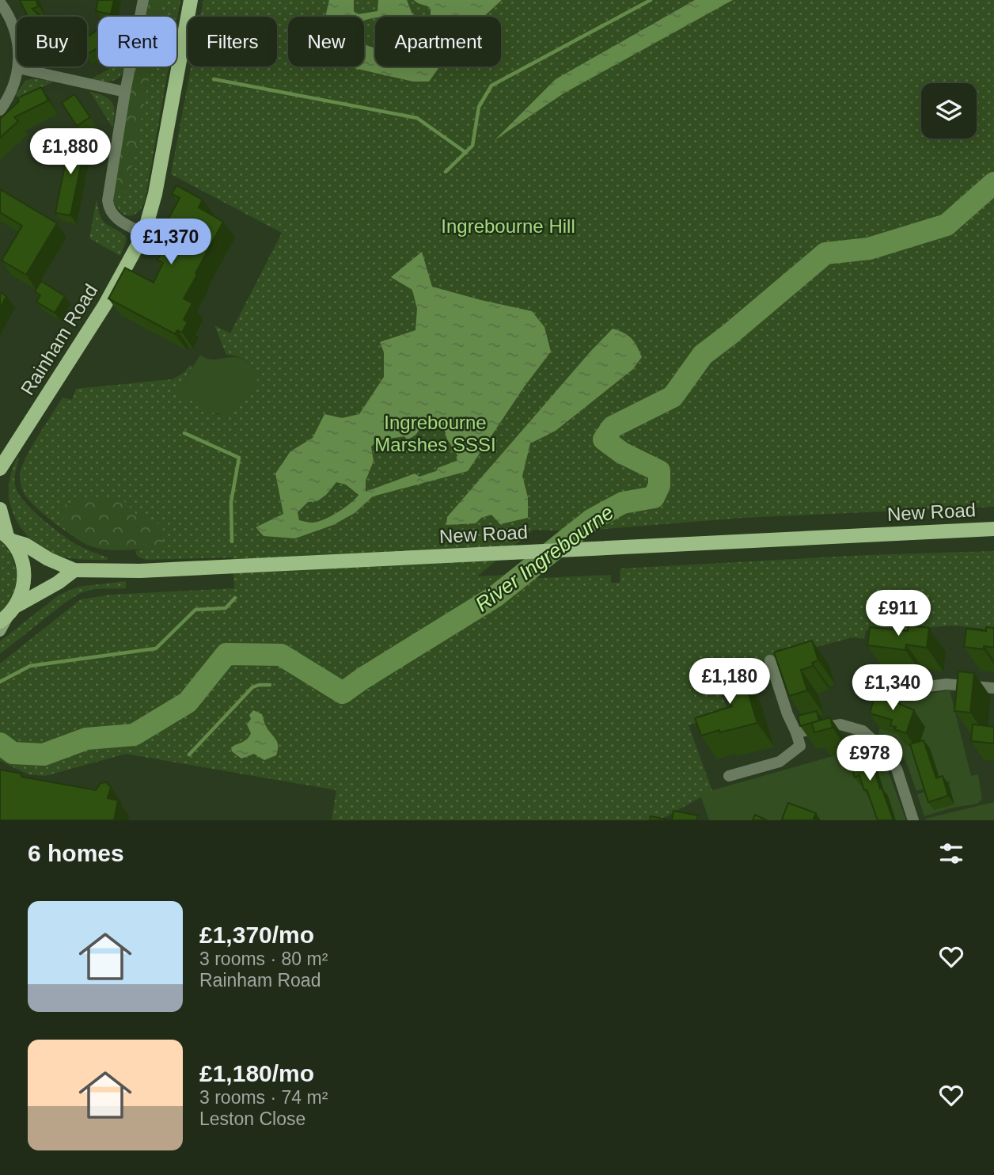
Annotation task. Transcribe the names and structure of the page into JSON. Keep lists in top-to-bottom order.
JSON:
{
  "streets": {
    "main road": ["Rainham Road", "New Road"]
  },
  "water": ["River Ingrebourne"],
  "parks": ["Ingrebourne Hill", "Ingrebourne Marshes SSSI"],
  "page": {
    "chip": [
      "Buy",
      "Rent",
      "Filters",
      "New",
      "Apartment"
    ],
    "price": [
      "£1,880",
      "£1,370",
      "£911",
      "£1,180",
      "£1,340",
      "£978"
    ],
    "heading": "6 homes",
    "list": [
      {
        "name": "£1,370/mo",
        "note": "3 rooms · 80 m² · Rainham Road"
      },
      {
        "name": "£1,180/mo",
        "note": "3 rooms · 74 m² · Leston Close"
      }
    ]
  }
}
